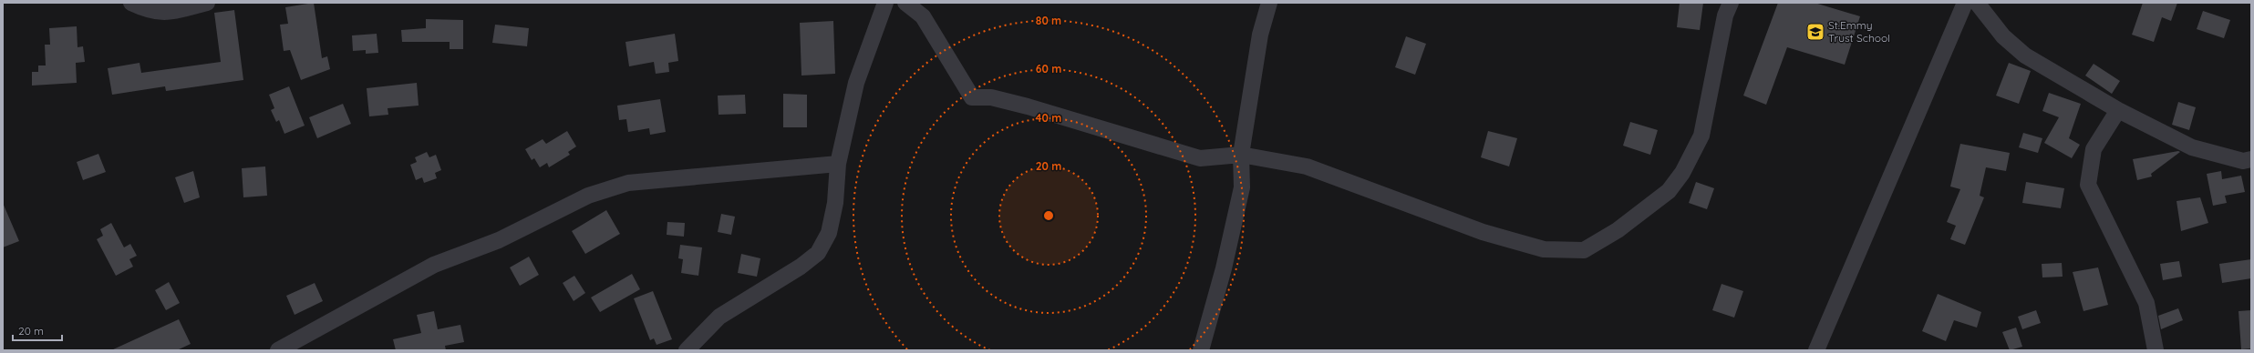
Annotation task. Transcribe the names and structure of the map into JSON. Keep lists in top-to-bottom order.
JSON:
{
  "places": {
    "school or university": ["St.Emmy Trust School"]
  },
  "scale_bar": "20 m",
  "rings": [
    "80 m",
    "60 m",
    "40 m",
    "20 m"
  ]
}
